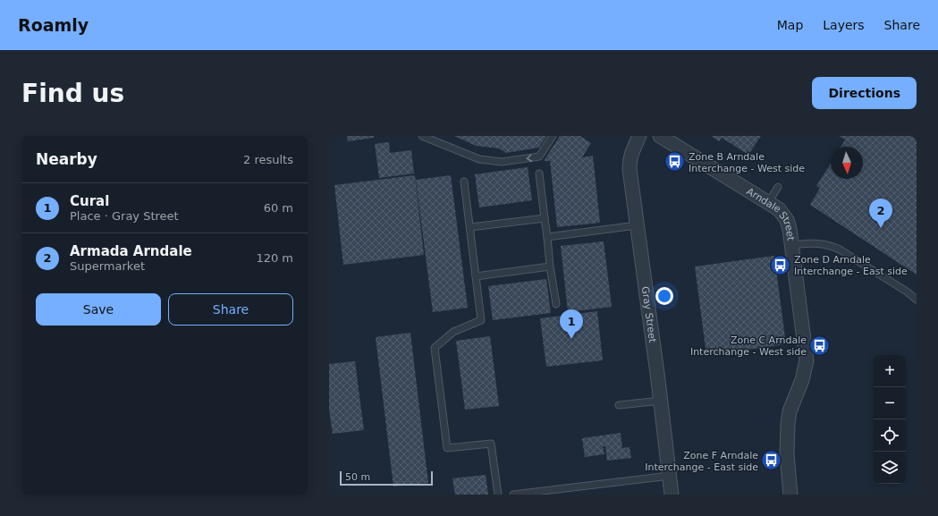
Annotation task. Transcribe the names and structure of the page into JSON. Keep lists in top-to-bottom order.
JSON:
{
  "streets": {
    "street": ["Arndale Street", "Gray Street"]
  },
  "places": {
    "bus stop": [
      "Zone B Arndale Interchange - West side",
      "Zone D Arndale Interchange - East side",
      "Zone C Arndale Interchange - West side",
      "Zone F Arndale Interchange - East side"
    ]
  },
  "scale_bar": "50 m",
  "north": "bottom",
  "page": {
    "header": "Roamly",
    "nav": ["Map", "Layers", "Share"],
    "buttons": [
      "Directions",
      ["Save", "Share"]
    ],
    "title": "Find us",
    "heading": ["Nearby", "2 results"],
    "list": [
      {
        "mark": "1",
        "name": "Cural",
        "note": "Place · Gray Street",
        "value": "60 m"
      },
      {
        "mark": "2",
        "name": "Armada Arndale",
        "note": "Supermarket",
        "value": "120 m"
      }
    ],
    "pins": ["2", "1"],
    "map_buttons": ["+", "−"],
    "scale": "50 m"
  }
}
